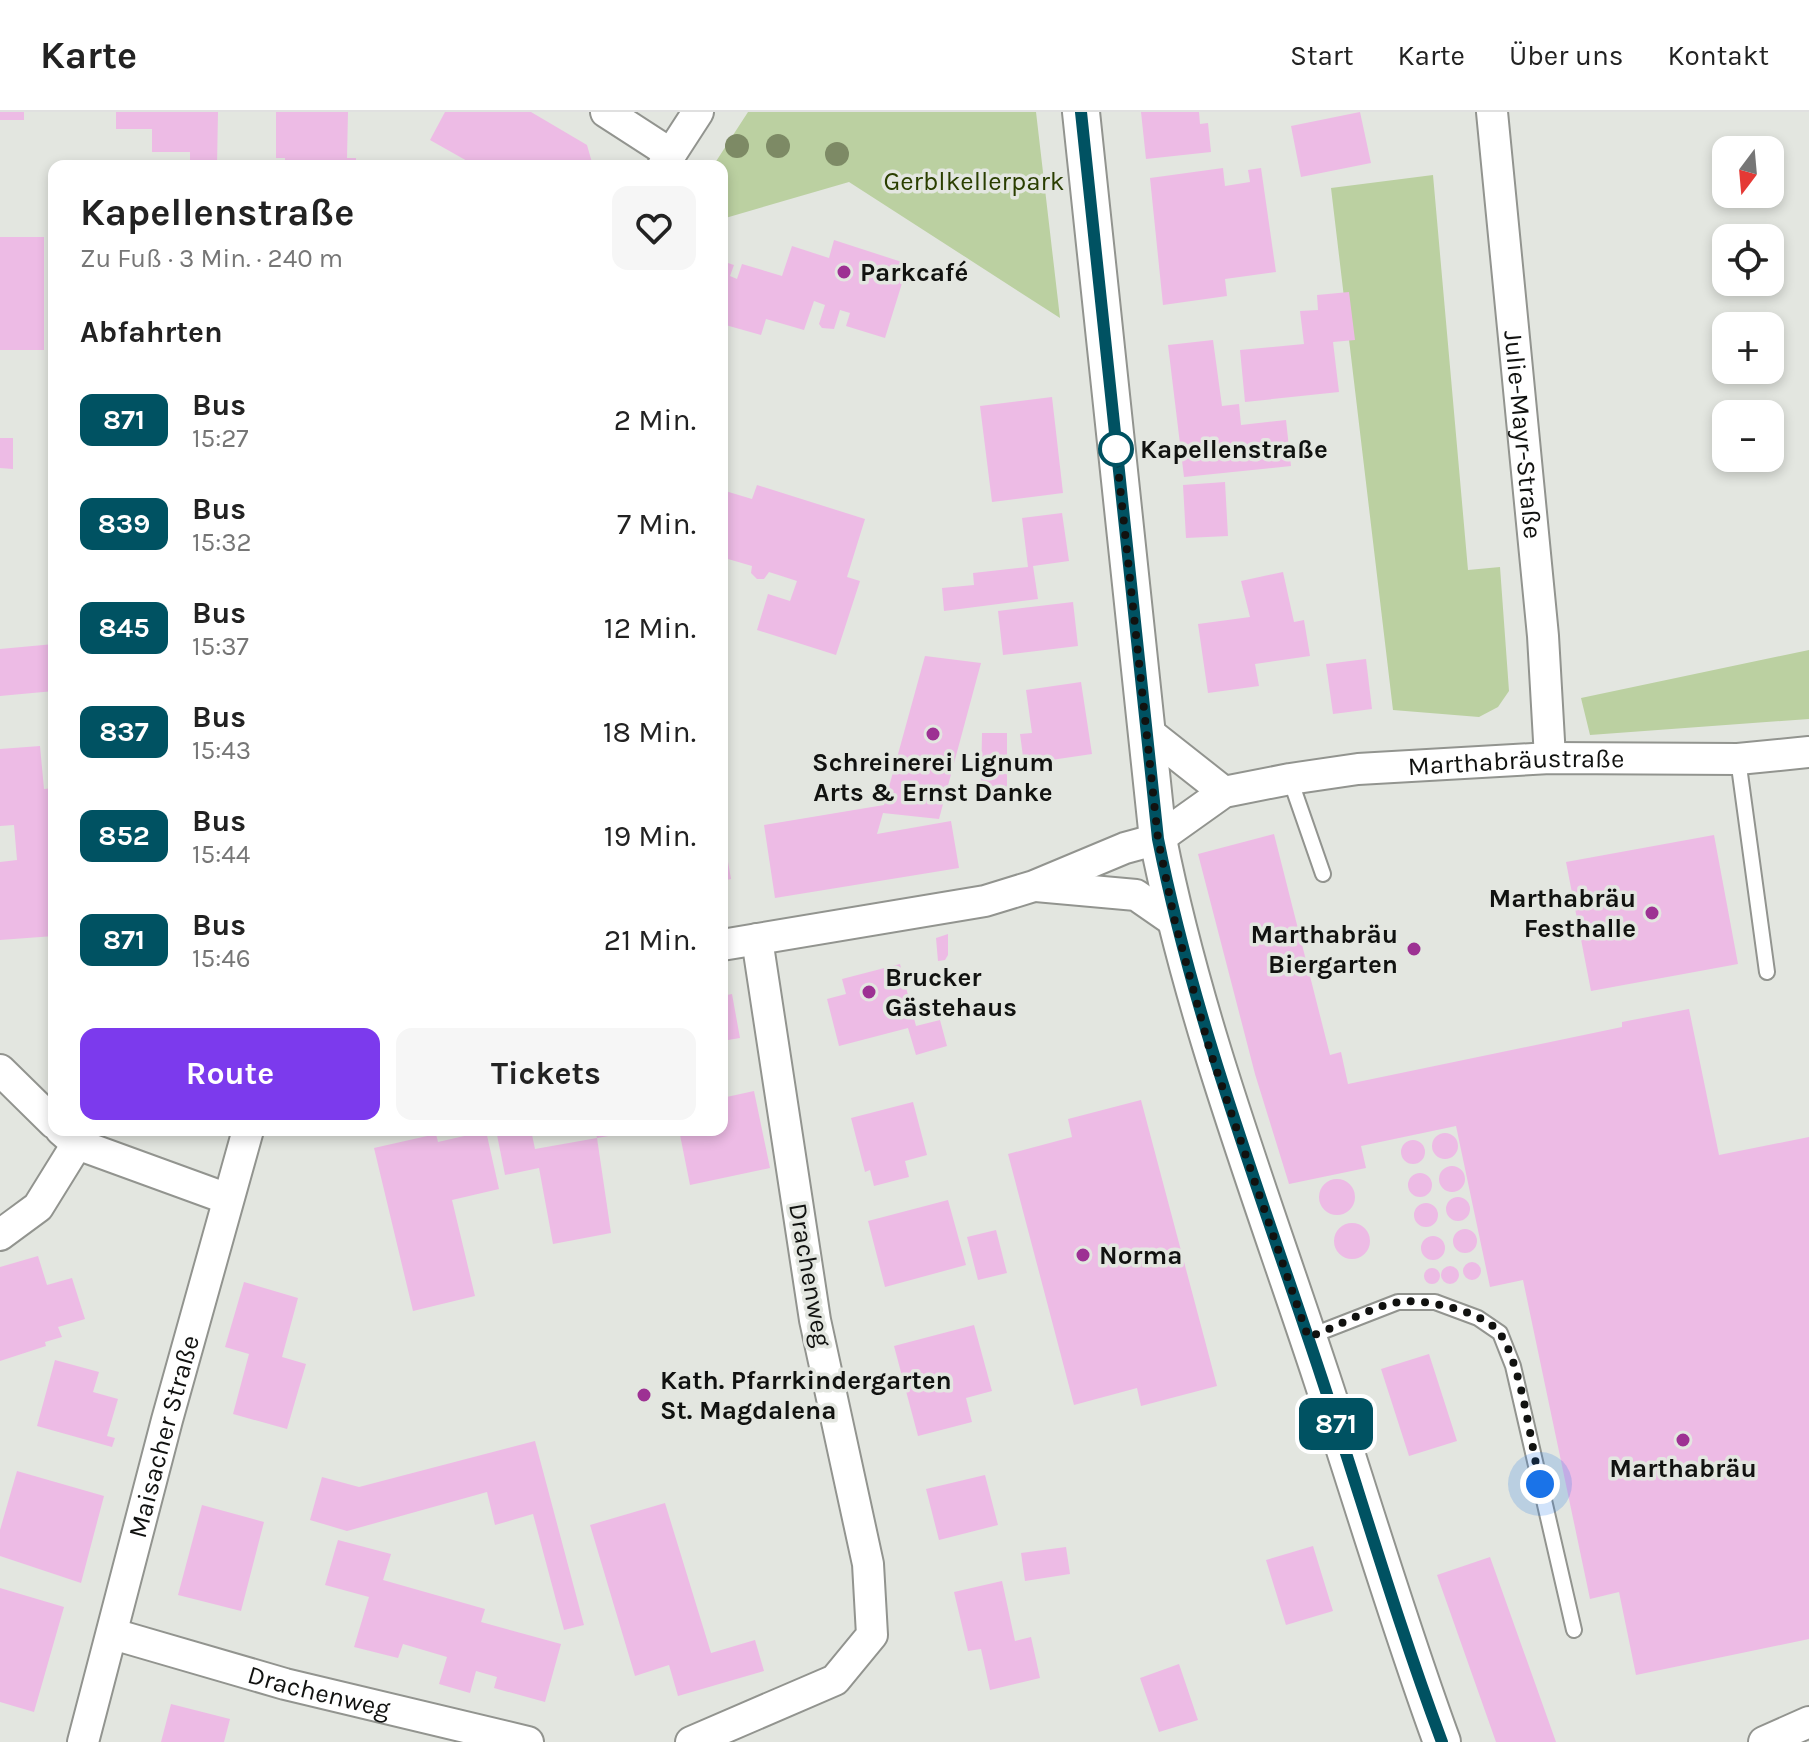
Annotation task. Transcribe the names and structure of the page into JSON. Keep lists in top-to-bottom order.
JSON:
{
  "streets": {
    "street": [
      "Julie-Mayr-Straße",
      "Marthabräustraße",
      "Drachenweg",
      "Maisacher Straße"
    ]
  },
  "crossings": [
    ["Julie-Mayr-Straße", "Marthabräustraße"],
    ["Drachenweg", "Maisacher Straße"]
  ],
  "parks": ["Gerblkellerpark"],
  "places": [
    "Parkcafé",
    "Kapellenstraße",
    "Schreinerei Lignum Arts & Ernst Danke",
    "Marthabräu Festhalle",
    "Marthabräu Biergarten",
    "Brucker Gästehaus",
    "Norma",
    "Kath. Pfarrkindergarten St. Magdalena",
    "Marthabräu"
  ],
  "lines": ["bus line 871"],
  "north": "bottom",
  "page": {
    "header": "Karte",
    "nav": [
      "Start",
      "Karte",
      "Über uns",
      "Kontakt"
    ],
    "on_map": "871",
    "map_buttons": ["+", "−"],
    "heading": [
      ["Kapellenstraße", "Zu Fuß · 3 Min. · 240 m"],
      "Abfahrten"
    ],
    "list": [
      {
        "mark": "871",
        "name": "Bus",
        "note": "15:27",
        "value": "2 Min."
      },
      {
        "mark": "839",
        "name": "Bus",
        "note": "15:32",
        "value": "7 Min."
      },
      {
        "mark": "845",
        "name": "Bus",
        "note": "15:37",
        "value": "12 Min."
      },
      {
        "mark": "837",
        "name": "Bus",
        "note": "15:43",
        "value": "18 Min."
      },
      {
        "mark": "852",
        "name": "Bus",
        "note": "15:44",
        "value": "19 Min."
      },
      {
        "mark": "871",
        "name": "Bus",
        "note": "15:46",
        "value": "21 Min."
      }
    ],
    "buttons": ["Route", "Tickets"]
  }
}
